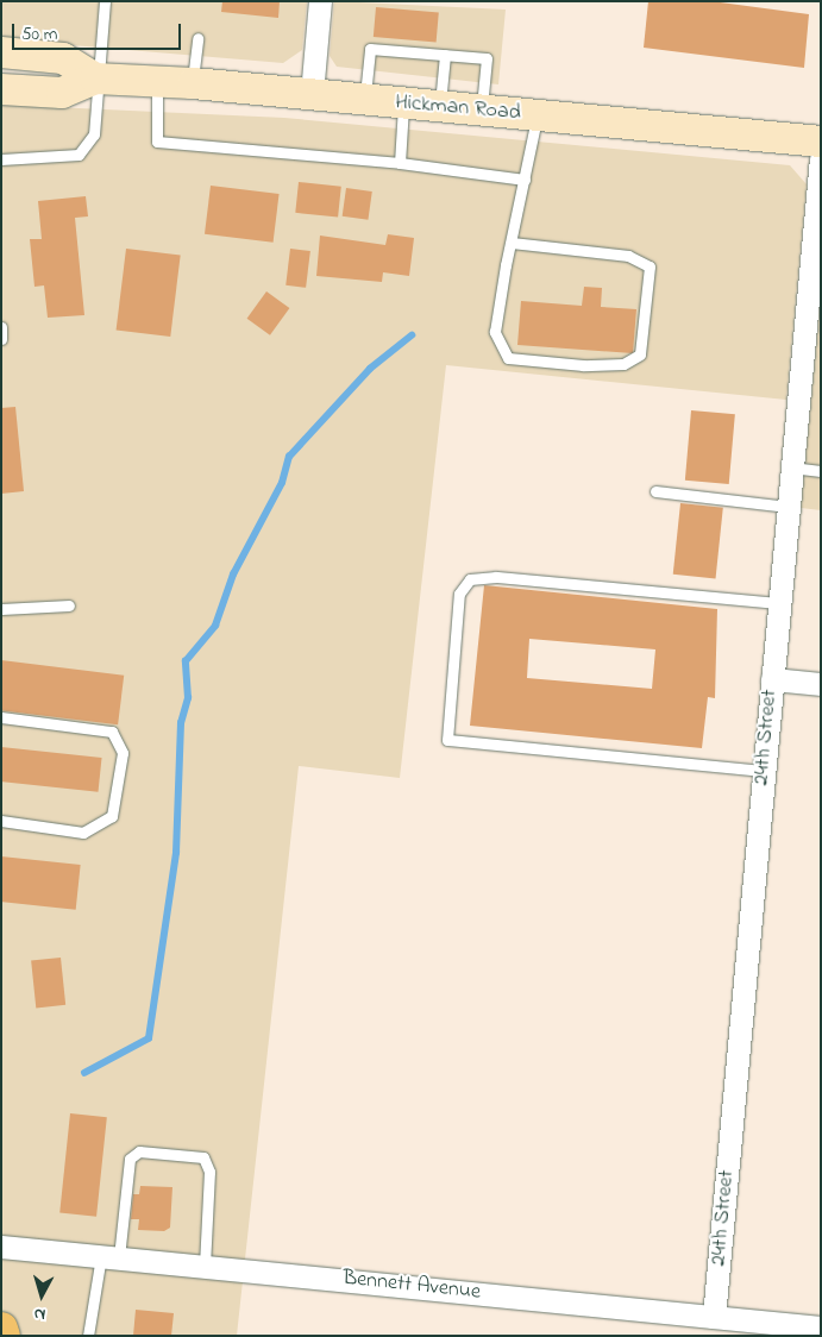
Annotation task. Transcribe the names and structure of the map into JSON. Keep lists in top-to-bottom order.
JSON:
{
  "streets": {
    "main road": ["Hickman Road"],
    "street": ["24th Street", "Bennett Avenue"]
  },
  "crossings": [
    ["24th Street", "Bennett Avenue"]
  ],
  "scale_bar": "50 m",
  "north": "bottom"
}
